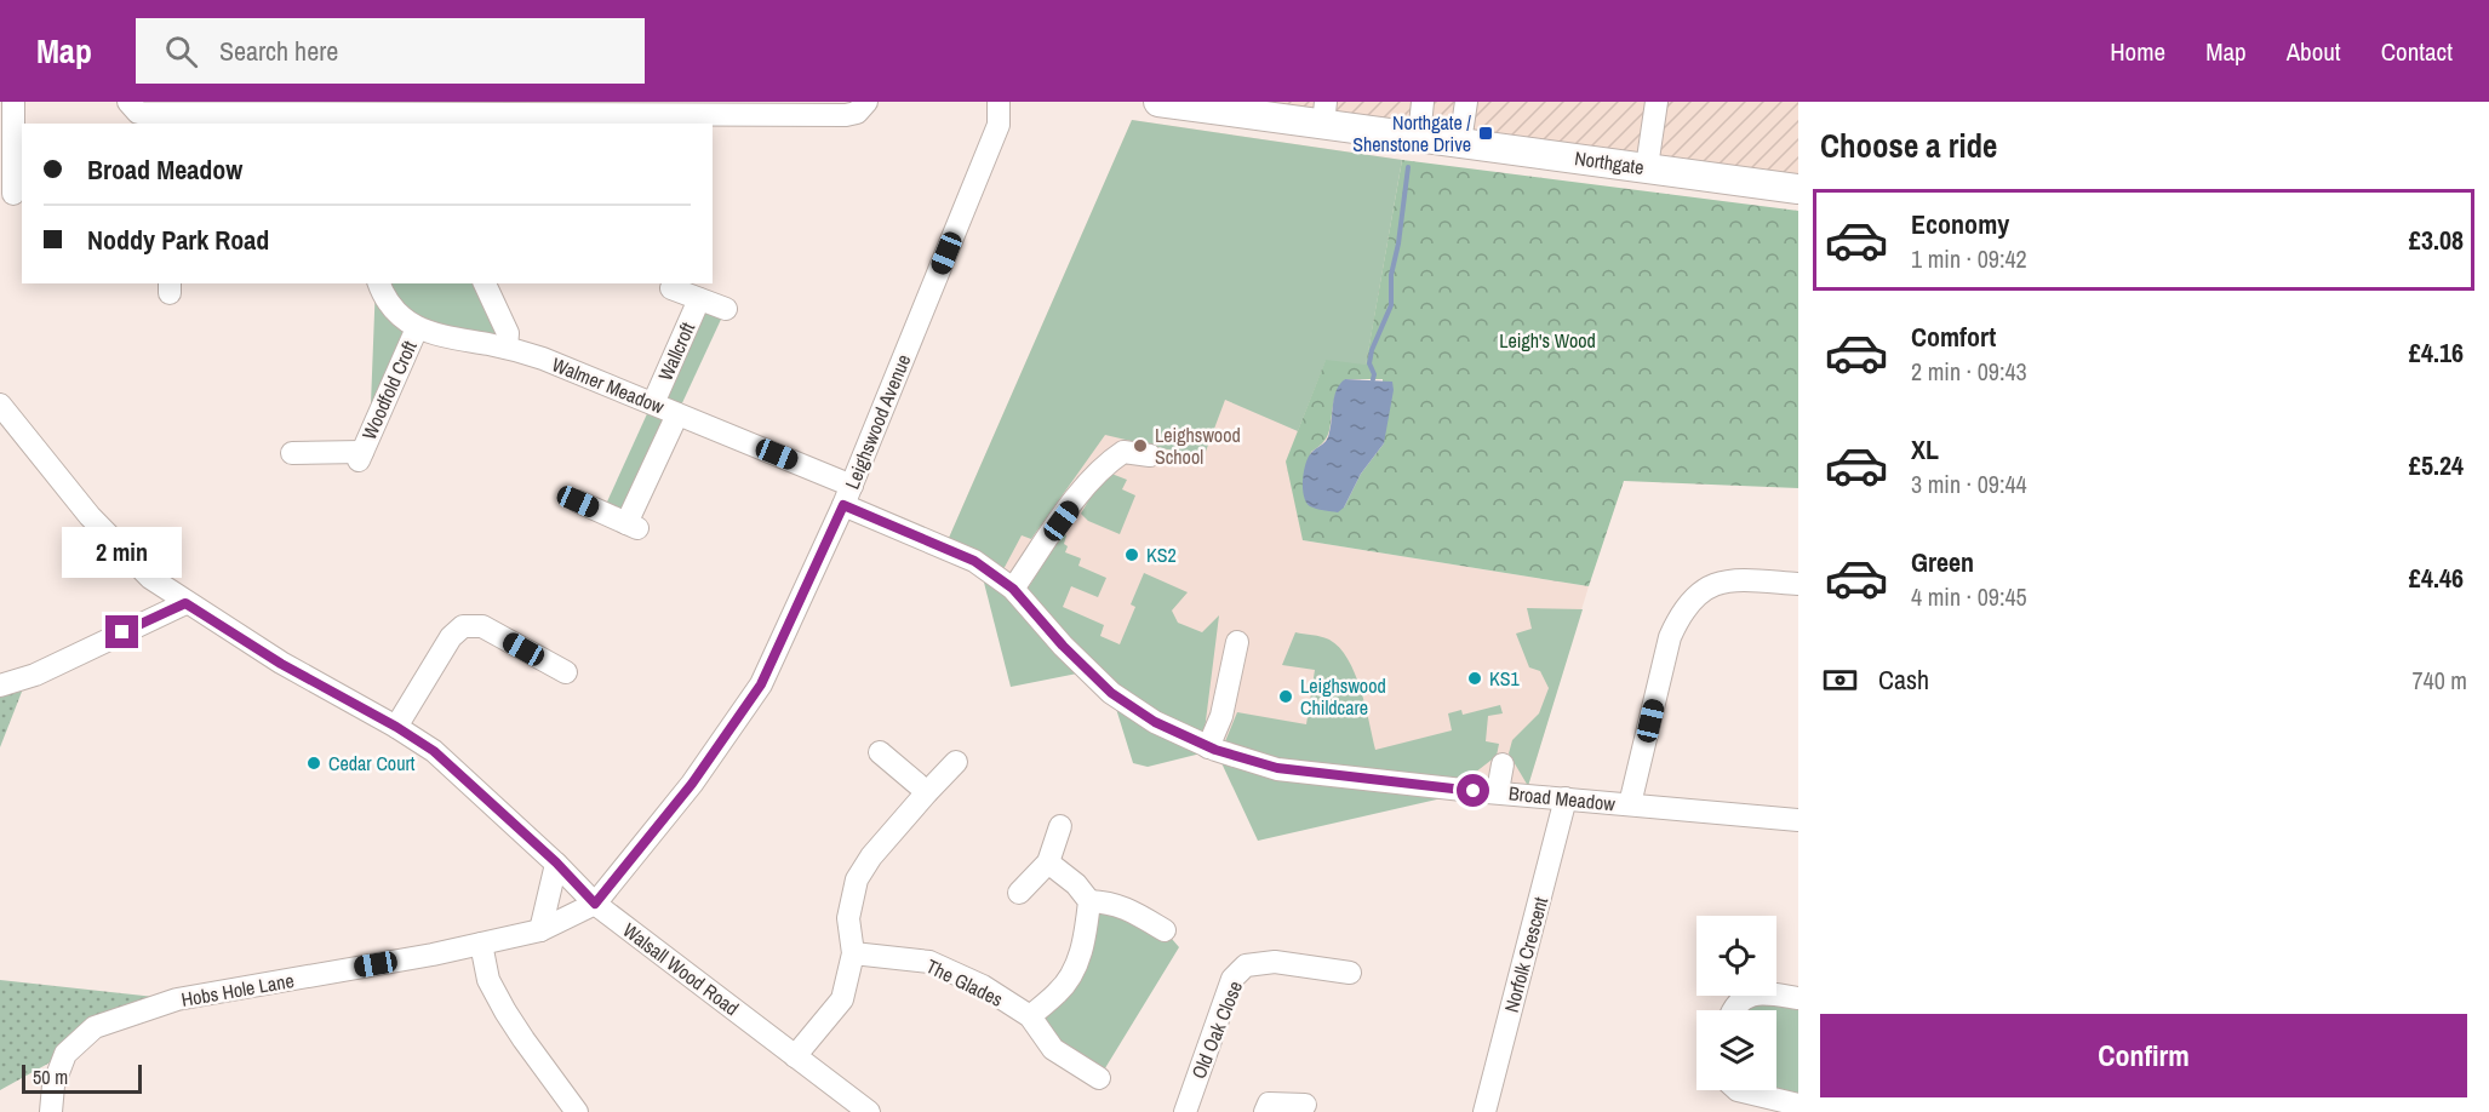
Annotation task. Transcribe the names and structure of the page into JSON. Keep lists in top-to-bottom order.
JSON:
{
  "streets": {
    "main road": ["Northgate"],
    "street": [
      "Wallcroft",
      "Walmer Meadow",
      "Woodfold Croft",
      "Leighswood Avenue",
      "Broad Meadow",
      "Norfolk Crescent",
      "Walsall Wood Road",
      "The Glades",
      "Hobs Hole Lane",
      "Old Oak Close"
    ]
  },
  "crossings": [
    ["Wallcroft", "Walmer Meadow"],
    ["Walmer Meadow", "Woodfold Croft"],
    ["Walmer Meadow", "Leighswood Avenue"],
    ["Walmer Meadow", "Broad Meadow"],
    ["Leighswood Avenue", "Broad Meadow"],
    ["Leighswood Avenue", "Walsall Wood Road"],
    ["Leighswood Avenue", "Hobs Hole Lane"],
    ["Broad Meadow", "Norfolk Crescent"],
    ["Walsall Wood Road", "Hobs Hole Lane"]
  ],
  "parks": ["Leigh's Wood"],
  "places": {
    "transit": ["Northgate / Shenstone Drive"],
    "other": [
      "Leighswood School",
      "KS2",
      "KS1",
      "Leighswood Childcare",
      "Cedar Court"
    ]
  },
  "scale_bar": "50 m",
  "page": {
    "header": "Map",
    "search": "Search here",
    "nav": [
      "Home",
      "Map",
      "About",
      "Contact"
    ],
    "heading": "Choose a ride",
    "banner": ["Broad Meadow", "Noddy Park Road"],
    "list": [
      {
        "name": "Economy",
        "note": "1 min · 09:42",
        "value": "£3.08"
      },
      {
        "name": "Comfort",
        "note": "2 min · 09:43",
        "value": "£4.16"
      },
      {
        "name": "XL",
        "note": "3 min · 09:44",
        "value": "£5.24"
      },
      {
        "name": "Green",
        "note": "4 min · 09:45",
        "value": "£4.46"
      }
    ],
    "bubble": "2 min",
    "pay": ["Cash", "740 m"],
    "buttons": "Confirm",
    "scale": "50 m"
  }
}
